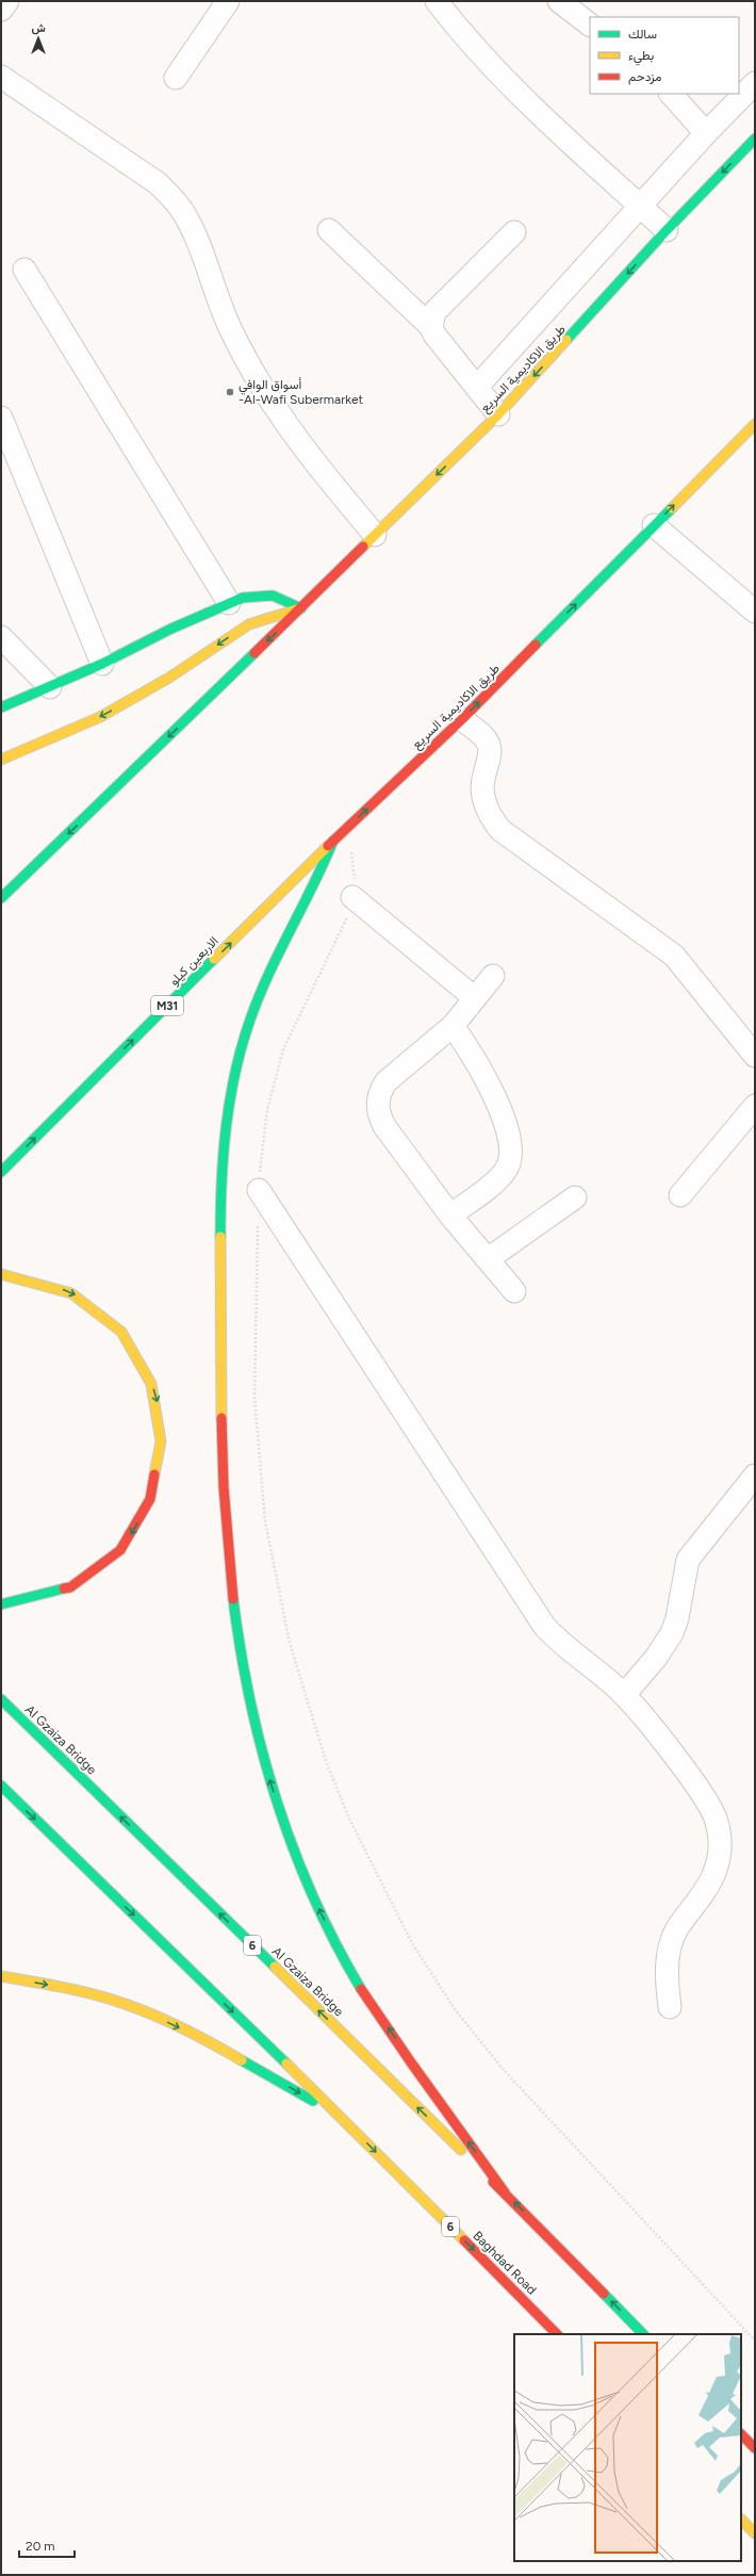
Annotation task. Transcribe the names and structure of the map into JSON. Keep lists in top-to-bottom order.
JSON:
{
  "streets": {
    "main road": [
      "طريق الاكاديمية السريع",
      "الاربعين كيلو",
      "M31",
      "Al Gzaiza Bridge",
      "6",
      "Baghdad Road"
    ]
  },
  "crossings": [
    ["طريق الاكاديمية السريع", "الاربعين كيلو"],
    ["Al Gzaiza Bridge", "6"],
    ["6", "Baghdad Road"]
  ],
  "one_way": ["الاربعين كيلو"],
  "places": ["أسواق الوافي -Al-Wafi Subermarket"],
  "legend": ["سالك", "بطيء", "مزدحم"],
  "scale_bar": "20 m",
  "north": "top"
}
